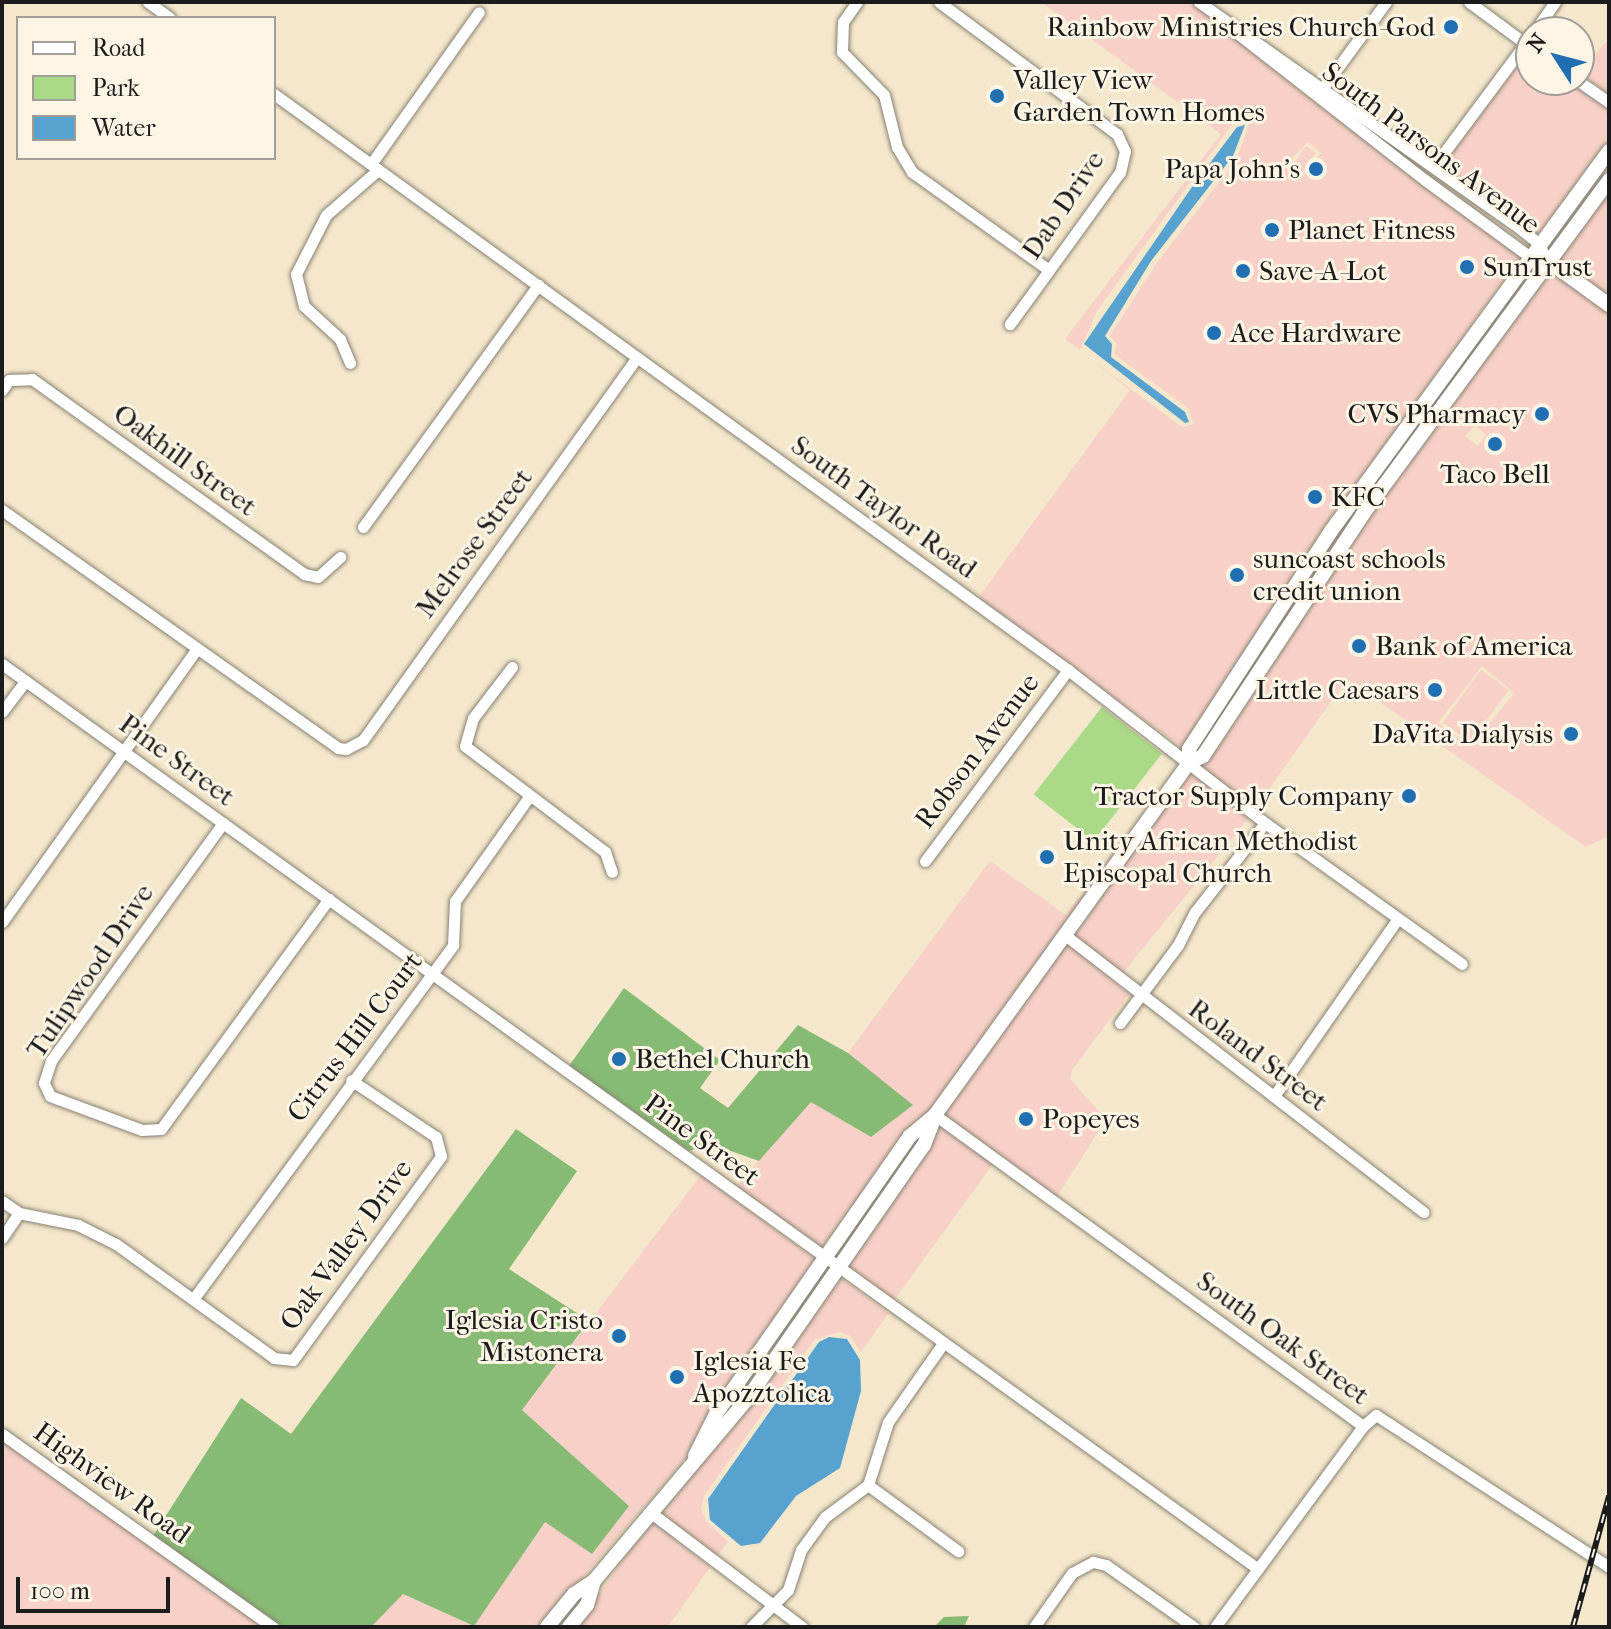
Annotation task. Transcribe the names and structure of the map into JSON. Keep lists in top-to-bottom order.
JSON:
{
  "streets": {
    "main road": ["South Parsons Avenue"],
    "street": [
      "Dab Drive",
      "Oakhill Street",
      "South Taylor Road",
      "Melrose Street",
      "Robson Avenue",
      "Pine Street",
      "Tulipwood Drive",
      "Citrus Hill Court",
      "Roland Street",
      "Oak Valley Drive",
      "South Oak Street",
      "Highview Road"
    ]
  },
  "crossings": [
    ["South Taylor Road", "Melrose Street"],
    ["South Taylor Road", "Robson Avenue"],
    ["Pine Street", "Tulipwood Drive"],
    ["Pine Street", "Citrus Hill Court"],
    ["Citrus Hill Court", "Oak Valley Drive"]
  ],
  "places": [
    "Rainbow Ministries Church-God",
    "Valley View Garden Town Homes",
    "Papa John's",
    "Planet Fitness",
    "SunTrust",
    "Save-A-Lot",
    "Ace Hardware",
    "CVS Pharmacy",
    "Taco Bell",
    "KFC",
    "suncoast schools credit union",
    "Bank of America",
    "Little Caesars",
    "DaVita Dialysis",
    "Tractor Supply Company",
    "Unity African Methodist Episcopal Church",
    "Bethel Church",
    "Popeyes",
    "Iglesia Cristo Mistonera",
    "Iglesia Fe Apozztolica"
  ],
  "legend": ["Road", "Park", "Water"],
  "scale_bar": "100 m",
  "north": "top left"
}
